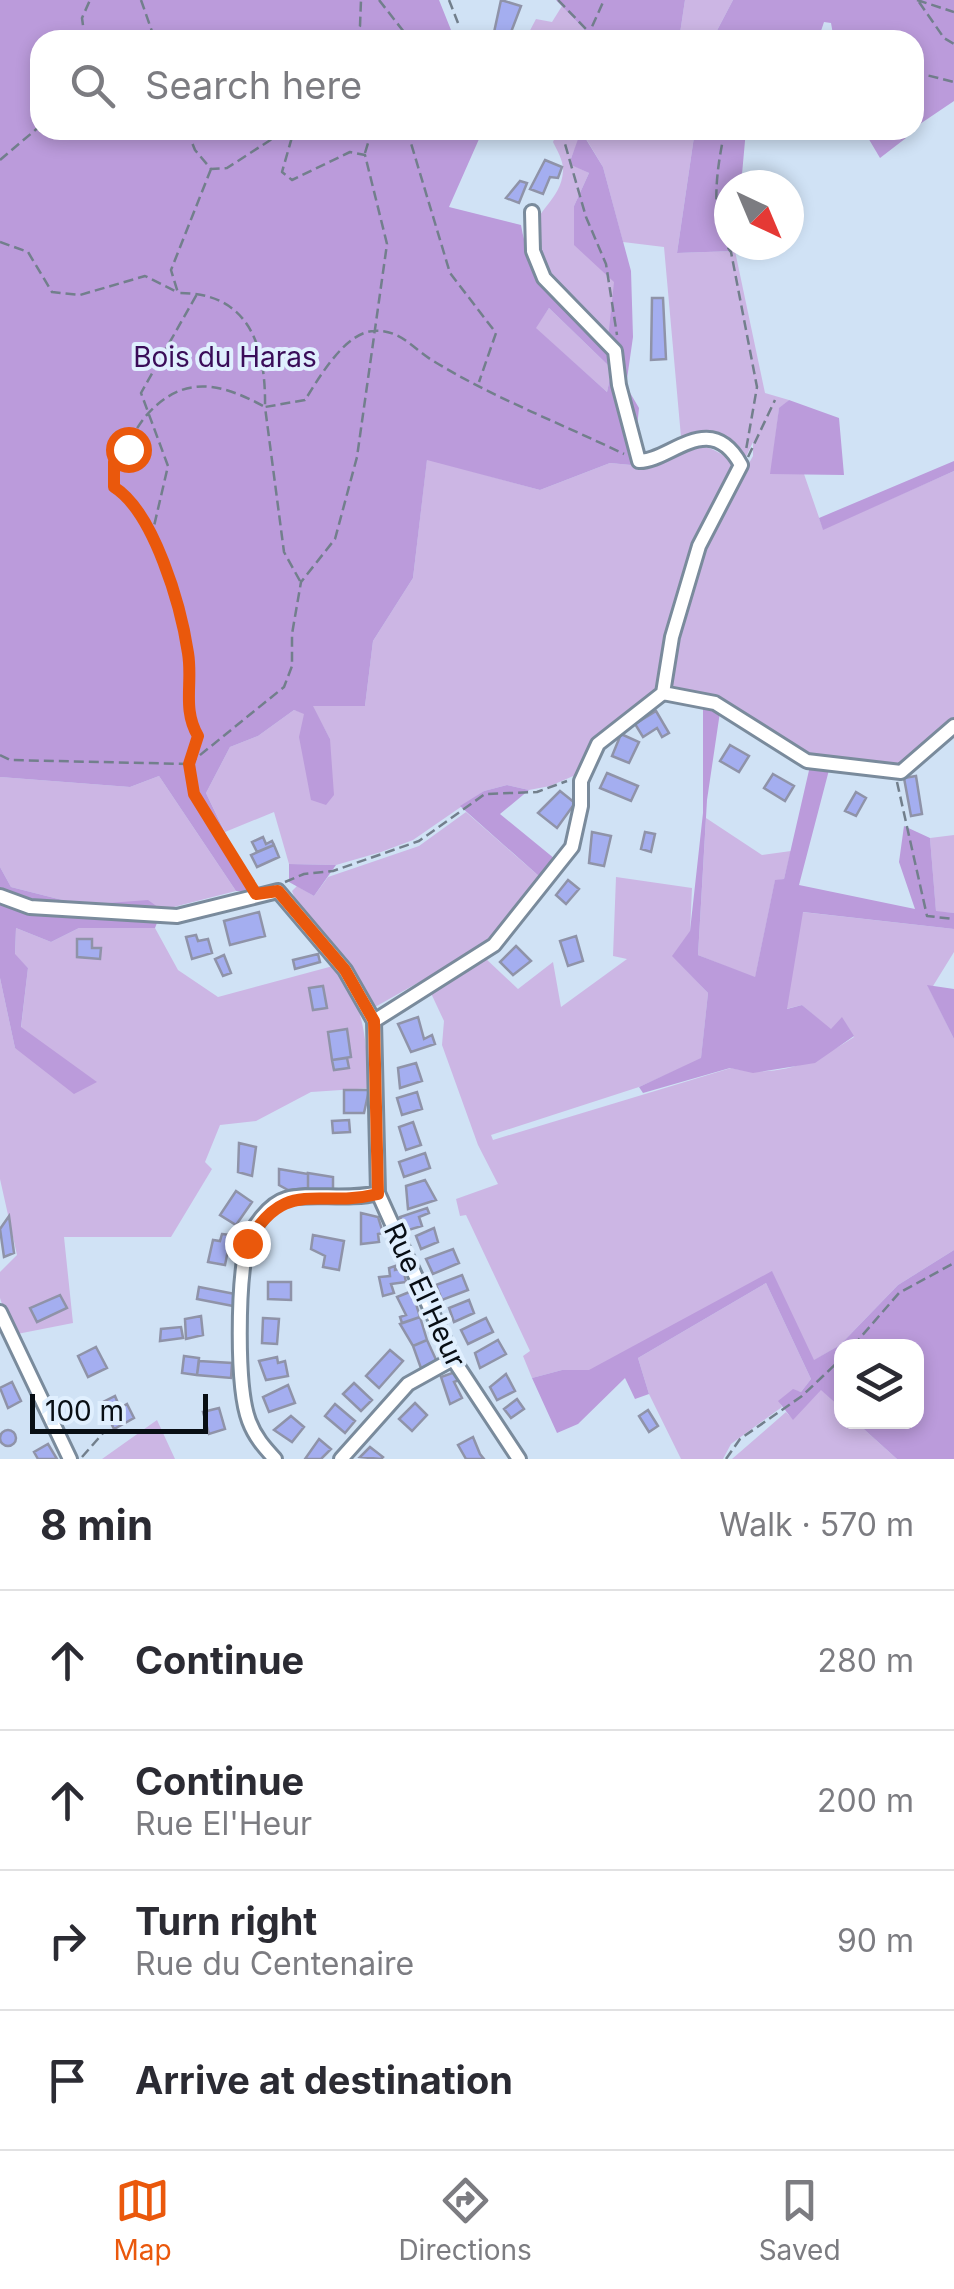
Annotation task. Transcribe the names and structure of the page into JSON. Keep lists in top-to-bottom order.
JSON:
{
  "streets": {
    "street": ["Rue El'Heur"]
  },
  "parks": ["Bois du Haras"],
  "scale_bar": "100 m",
  "north": "bottom right",
  "page": {
    "search": "Search here",
    "scale": "100 m",
    "heading": ["8 min", "Walk · 570 m"],
    "list": [
      ["Continue", "280 m"],
      ["Continue", "Rue El'Heur", "200 m"],
      ["Turn right", "Rue du Centenaire", "90 m"],
      "Arrive at destination"
    ],
    "nav": ["Map", "Directions", "Saved"]
  }
}
